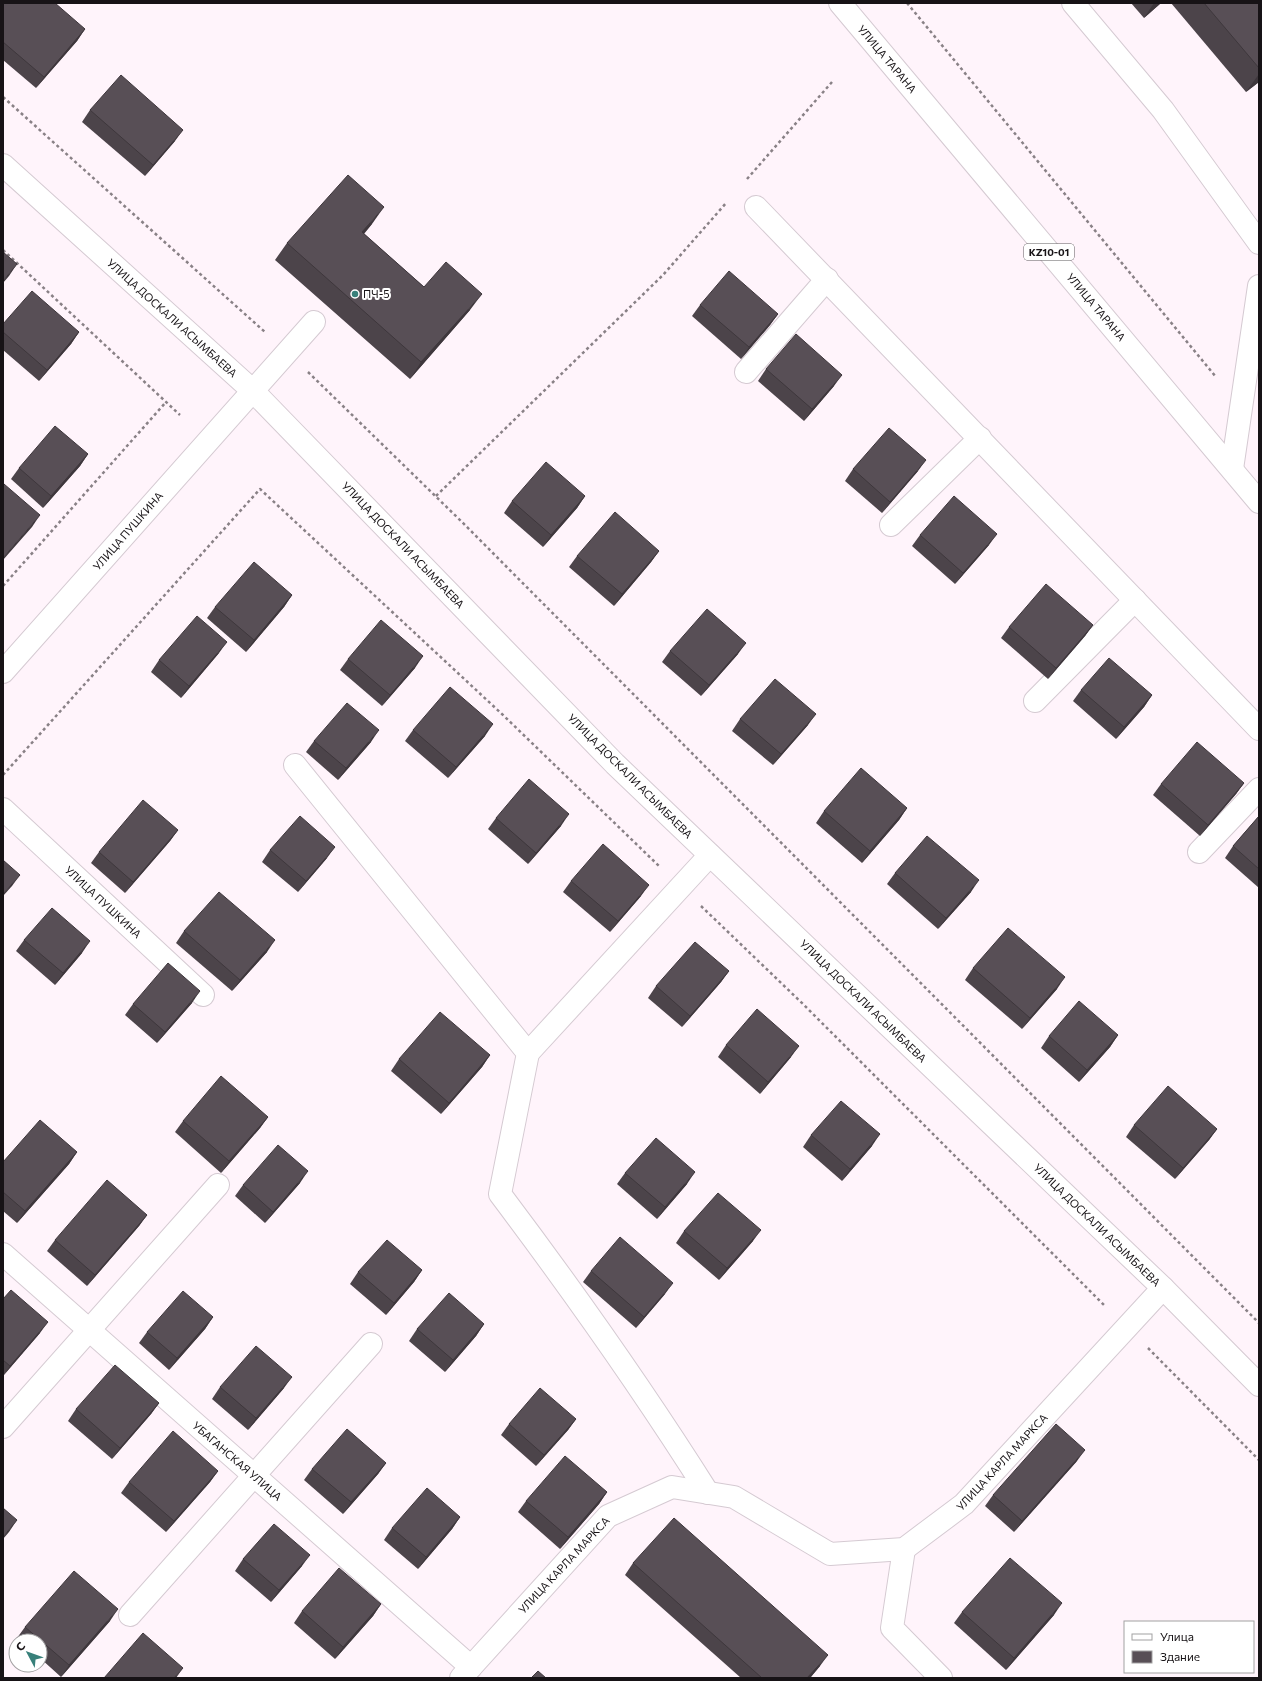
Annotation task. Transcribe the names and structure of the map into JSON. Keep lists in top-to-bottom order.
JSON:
{
  "streets": {
    "street": [
      "УЛИЦА ТАРАНА",
      "KZ10-01",
      "УЛИЦА ДОСКАЛИ АСЫМБАЕВА",
      "УЛИЦА ПУШКИНА",
      "УБАГАНСКАЯ УЛИЦА",
      "УЛИЦА КАРЛА МАРКСА"
    ]
  },
  "crossings": [
    ["УЛИЦА ДОСКАЛИ АСЫМБАЕВА", "УЛИЦА ПУШКИНА"],
    ["УЛИЦА ДОСКАЛИ АСЫМБАЕВА", "УЛИЦА КАРЛА МАРКСА"],
    ["УБАГАНСКАЯ УЛИЦА", "УЛИЦА КАРЛА МАРКСА"]
  ],
  "places": ["ПЧ-5"],
  "legend": ["Улица", "Здание"],
  "north": "top left"
}
